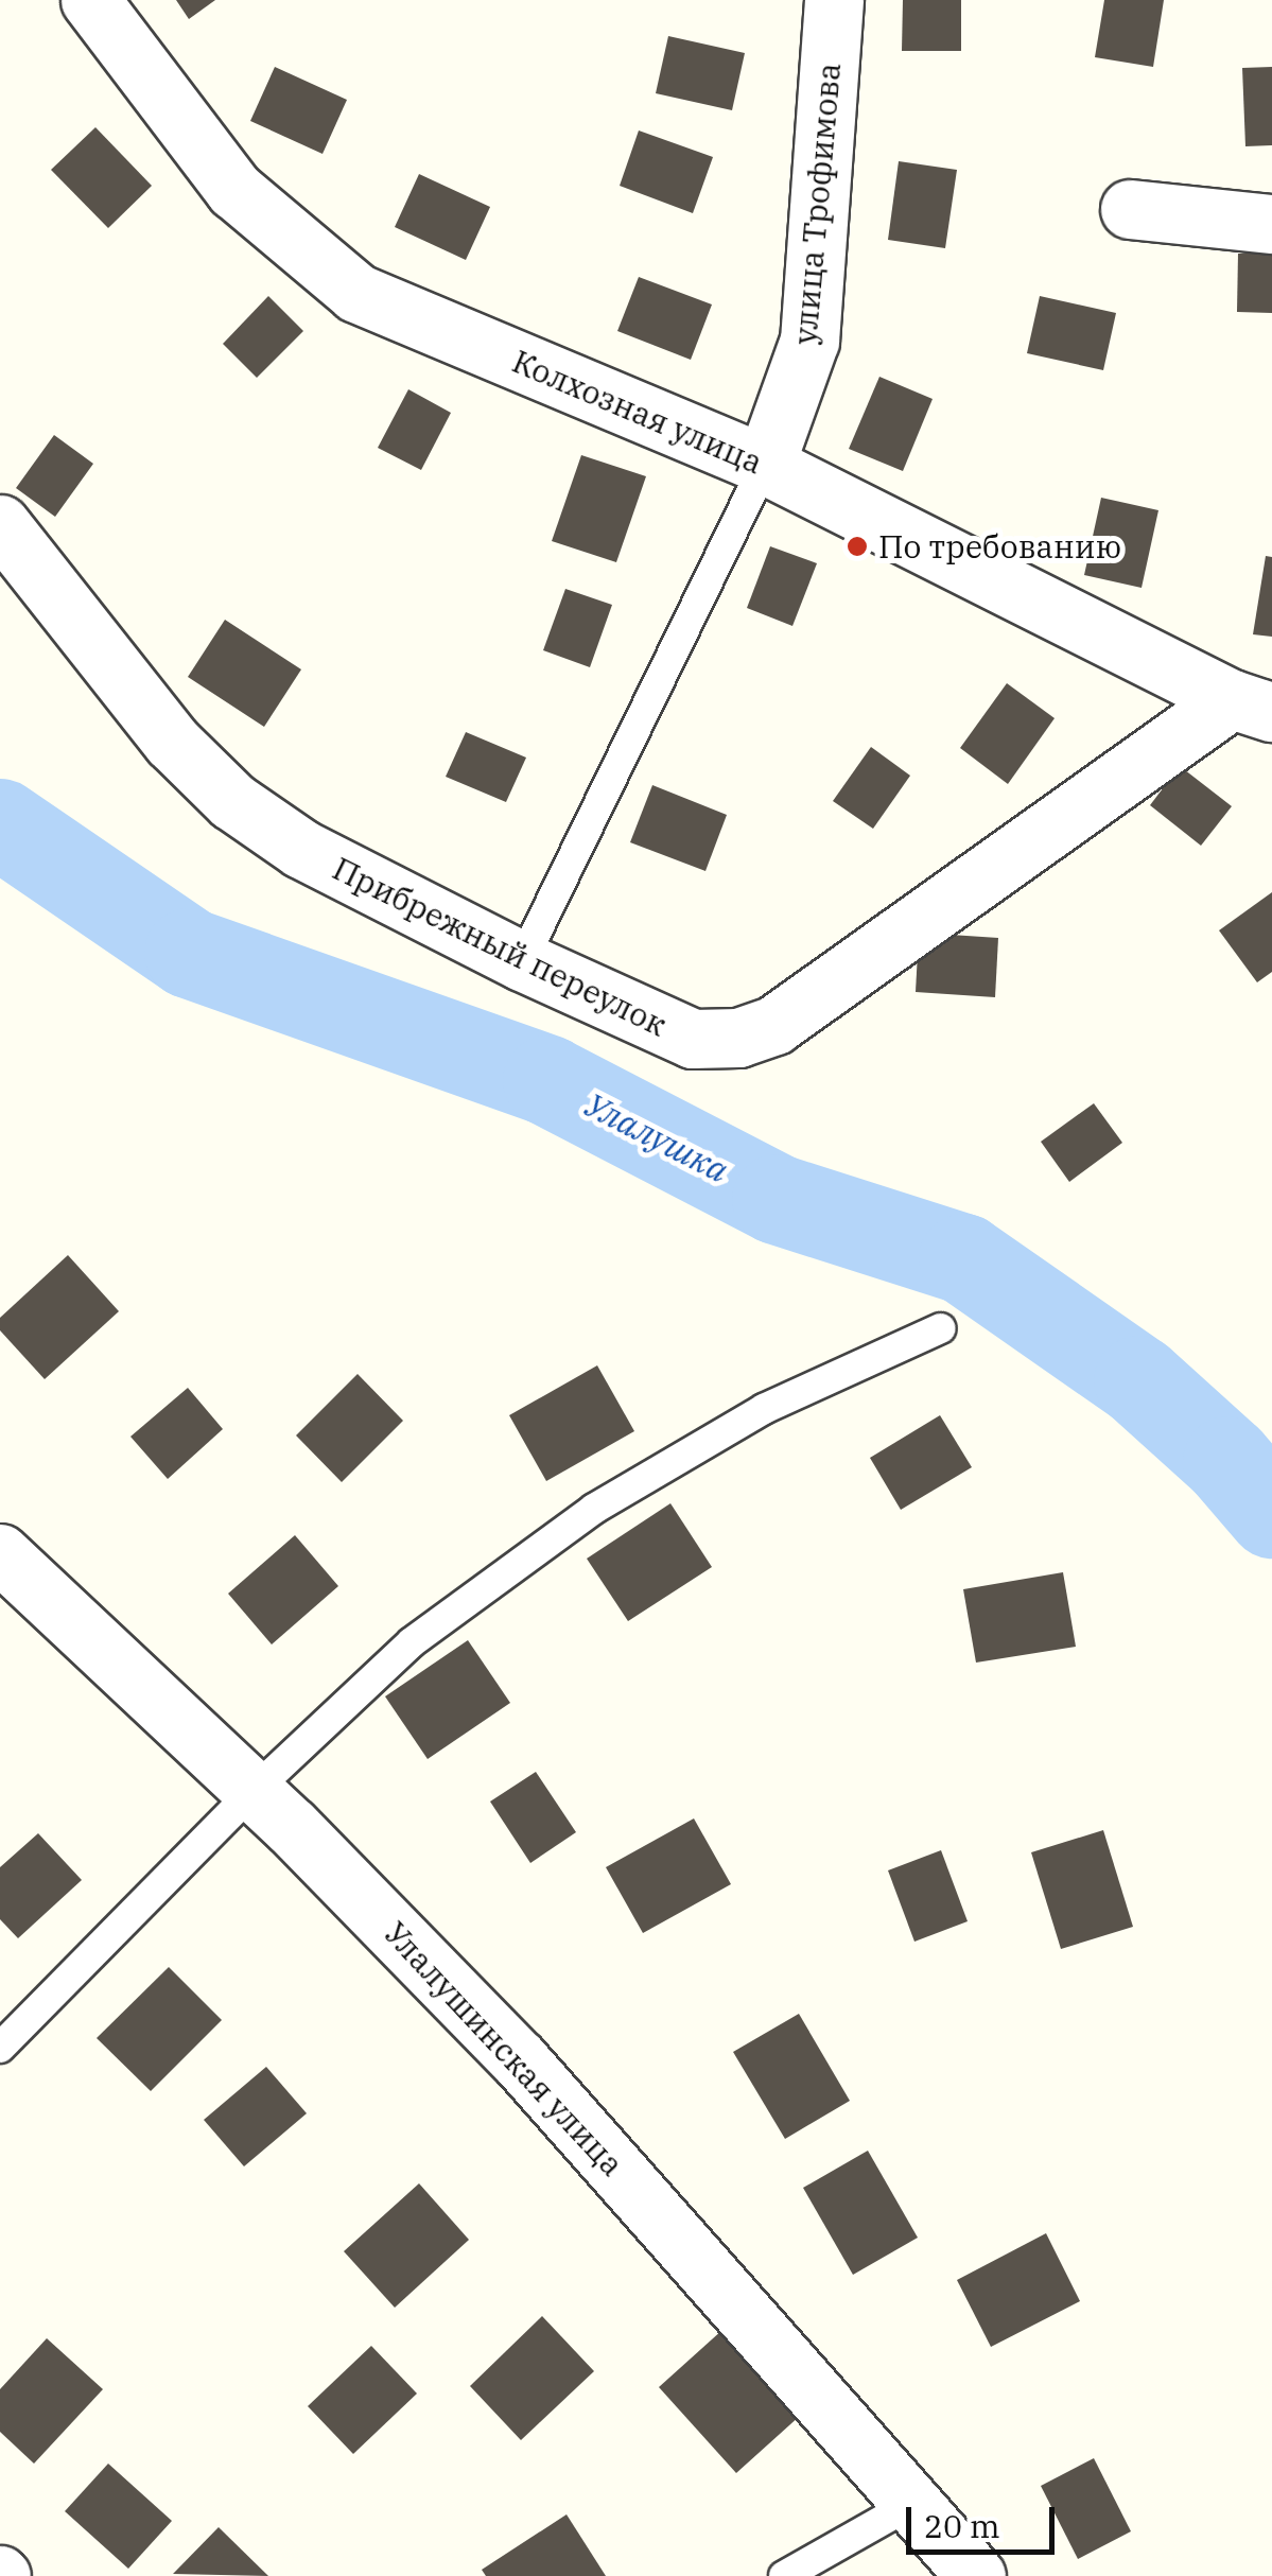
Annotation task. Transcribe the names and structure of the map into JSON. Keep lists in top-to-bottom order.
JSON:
{
  "streets": {
    "street": [
      "улица Трофимова",
      "Колхозная улица",
      "Прибрежный переулок",
      "Улалушинская улица"
    ]
  },
  "crossings": [
    ["улица Трофимова", "Колхозная улица"],
    ["Колхозная улица", "Прибрежный переулок"]
  ],
  "water": ["Улалушка"],
  "places": ["По требованию"],
  "scale_bar": "20 m"
}
